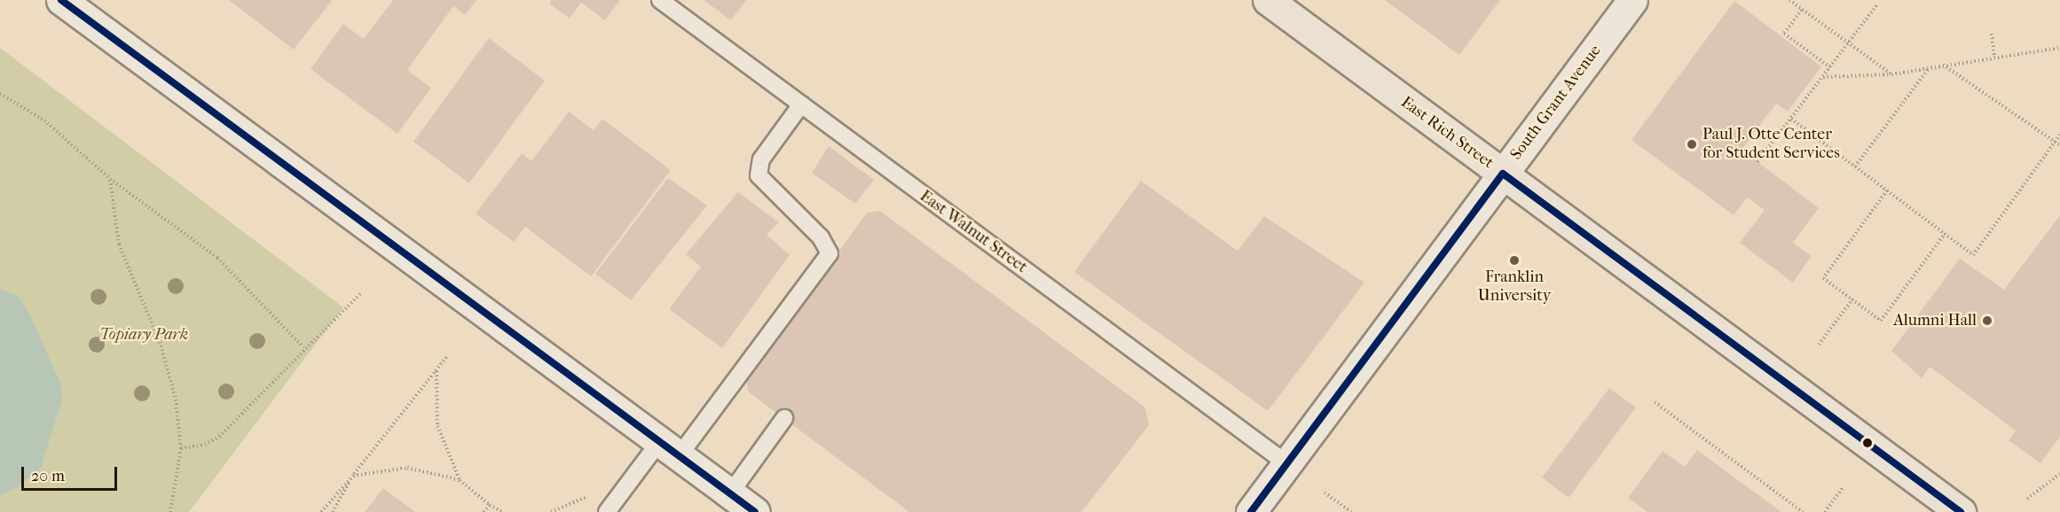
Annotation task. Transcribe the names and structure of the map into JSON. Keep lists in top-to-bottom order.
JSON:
{
  "streets": {
    "main road": ["East Rich Street"],
    "street": ["South Grant Avenue"],
    "lane": ["East Walnut Street"]
  },
  "crossings": [
    ["South Grant Avenue", "East Rich Street"],
    ["South Grant Avenue", "East Walnut Street"]
  ],
  "parks": ["Topiary Park"],
  "places": ["Paul J. Otte Center for Student Services", "Franklin University", "Alumni Hall"],
  "scale_bar": "20 m"
}
